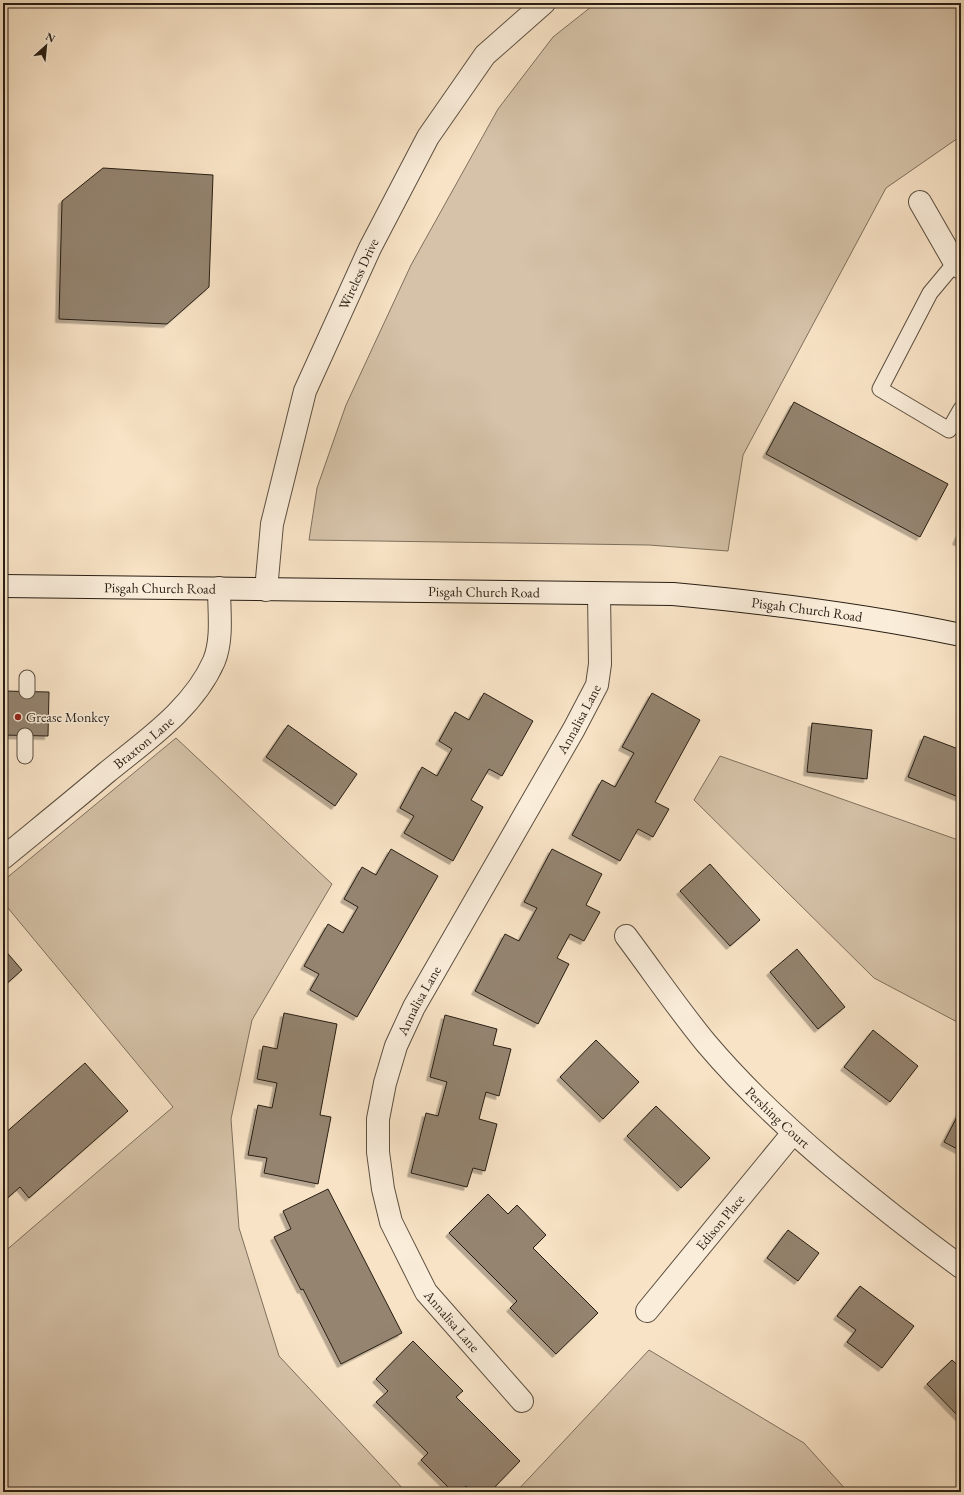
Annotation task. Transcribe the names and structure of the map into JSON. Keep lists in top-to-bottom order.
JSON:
{
  "streets": {
    "street": [
      "Wireless Drive",
      "Pisgah Church Road",
      "Annalisa Lane",
      "Braxton Lane",
      "Pershing Court",
      "Edison Place"
    ]
  },
  "crossings": [
    ["Wireless Drive", "Pisgah Church Road"],
    ["Pisgah Church Road", "Annalisa Lane"],
    ["Pisgah Church Road", "Braxton Lane"],
    ["Pershing Court", "Edison Place"]
  ],
  "places": ["Grease Monkey"],
  "north": "top right"
}
